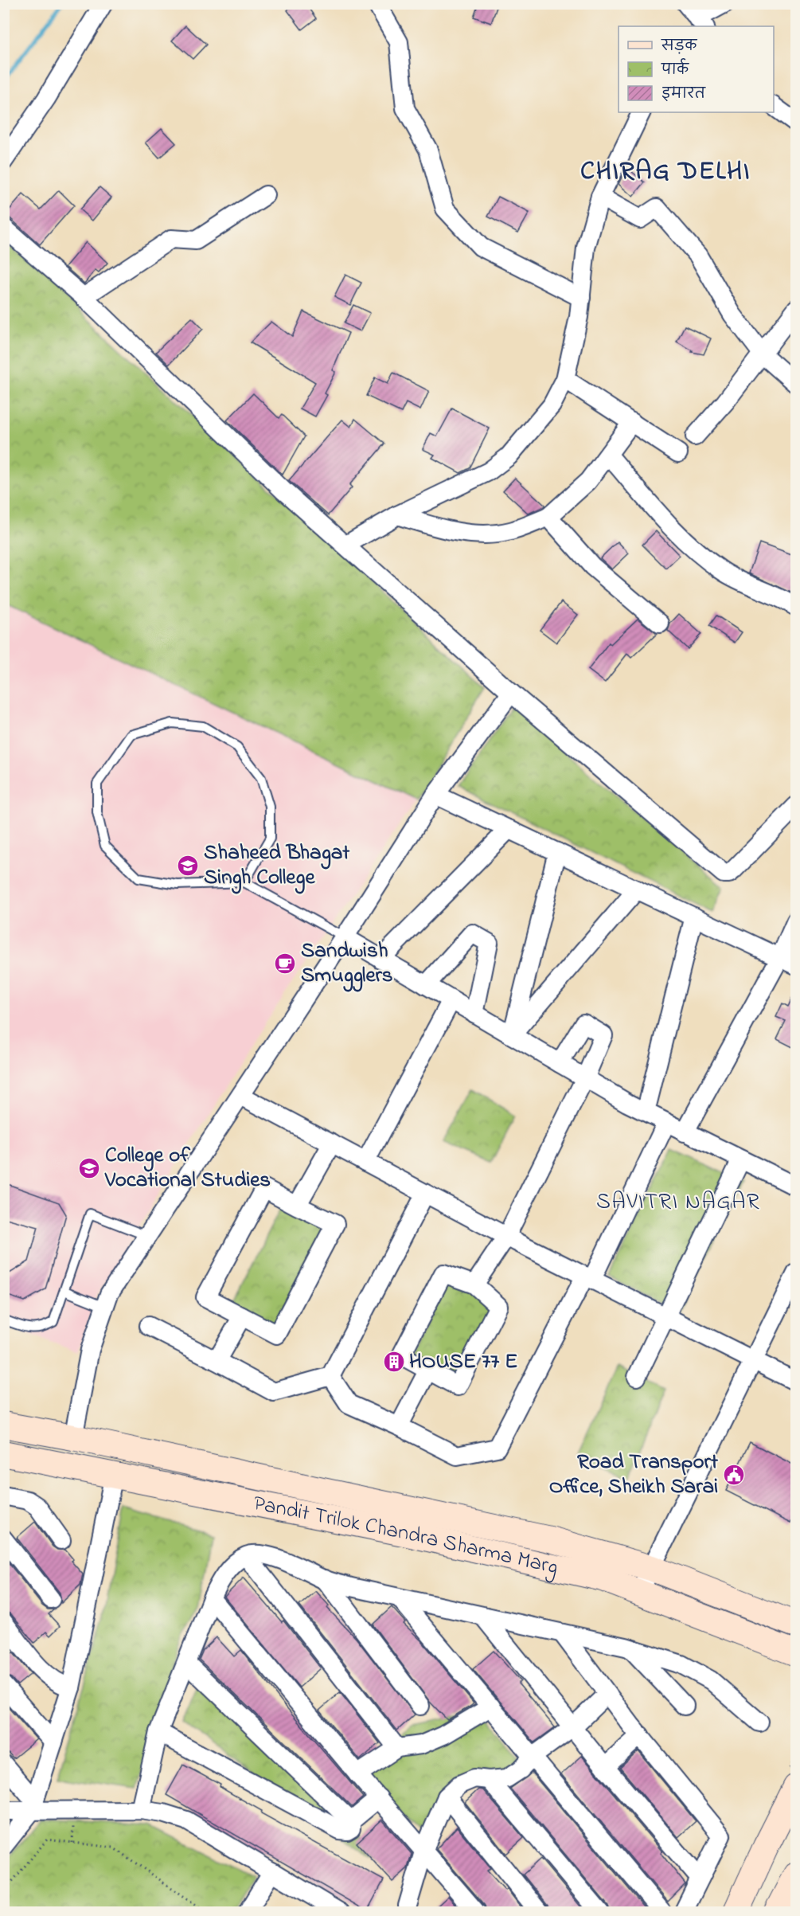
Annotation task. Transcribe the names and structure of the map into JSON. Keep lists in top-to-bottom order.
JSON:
{
  "streets": {
    "main road": ["Pandit Trilok Chandra Sharma Marg"]
  },
  "districts": ["CHIRAG DELHI", "SAVITRI NAGAR"],
  "places": {
    "school or university": ["Shaheed Bhagat Singh College", "College of Vocational Studies"],
    "cafe": ["Sandwish Smugglers"],
    "building": ["HOUSE 77 E"],
    "public building": ["Road Transport Office, Sheikh Sarai"]
  },
  "legend": ["सड़क", "पार्क", "इमारत"]
}
